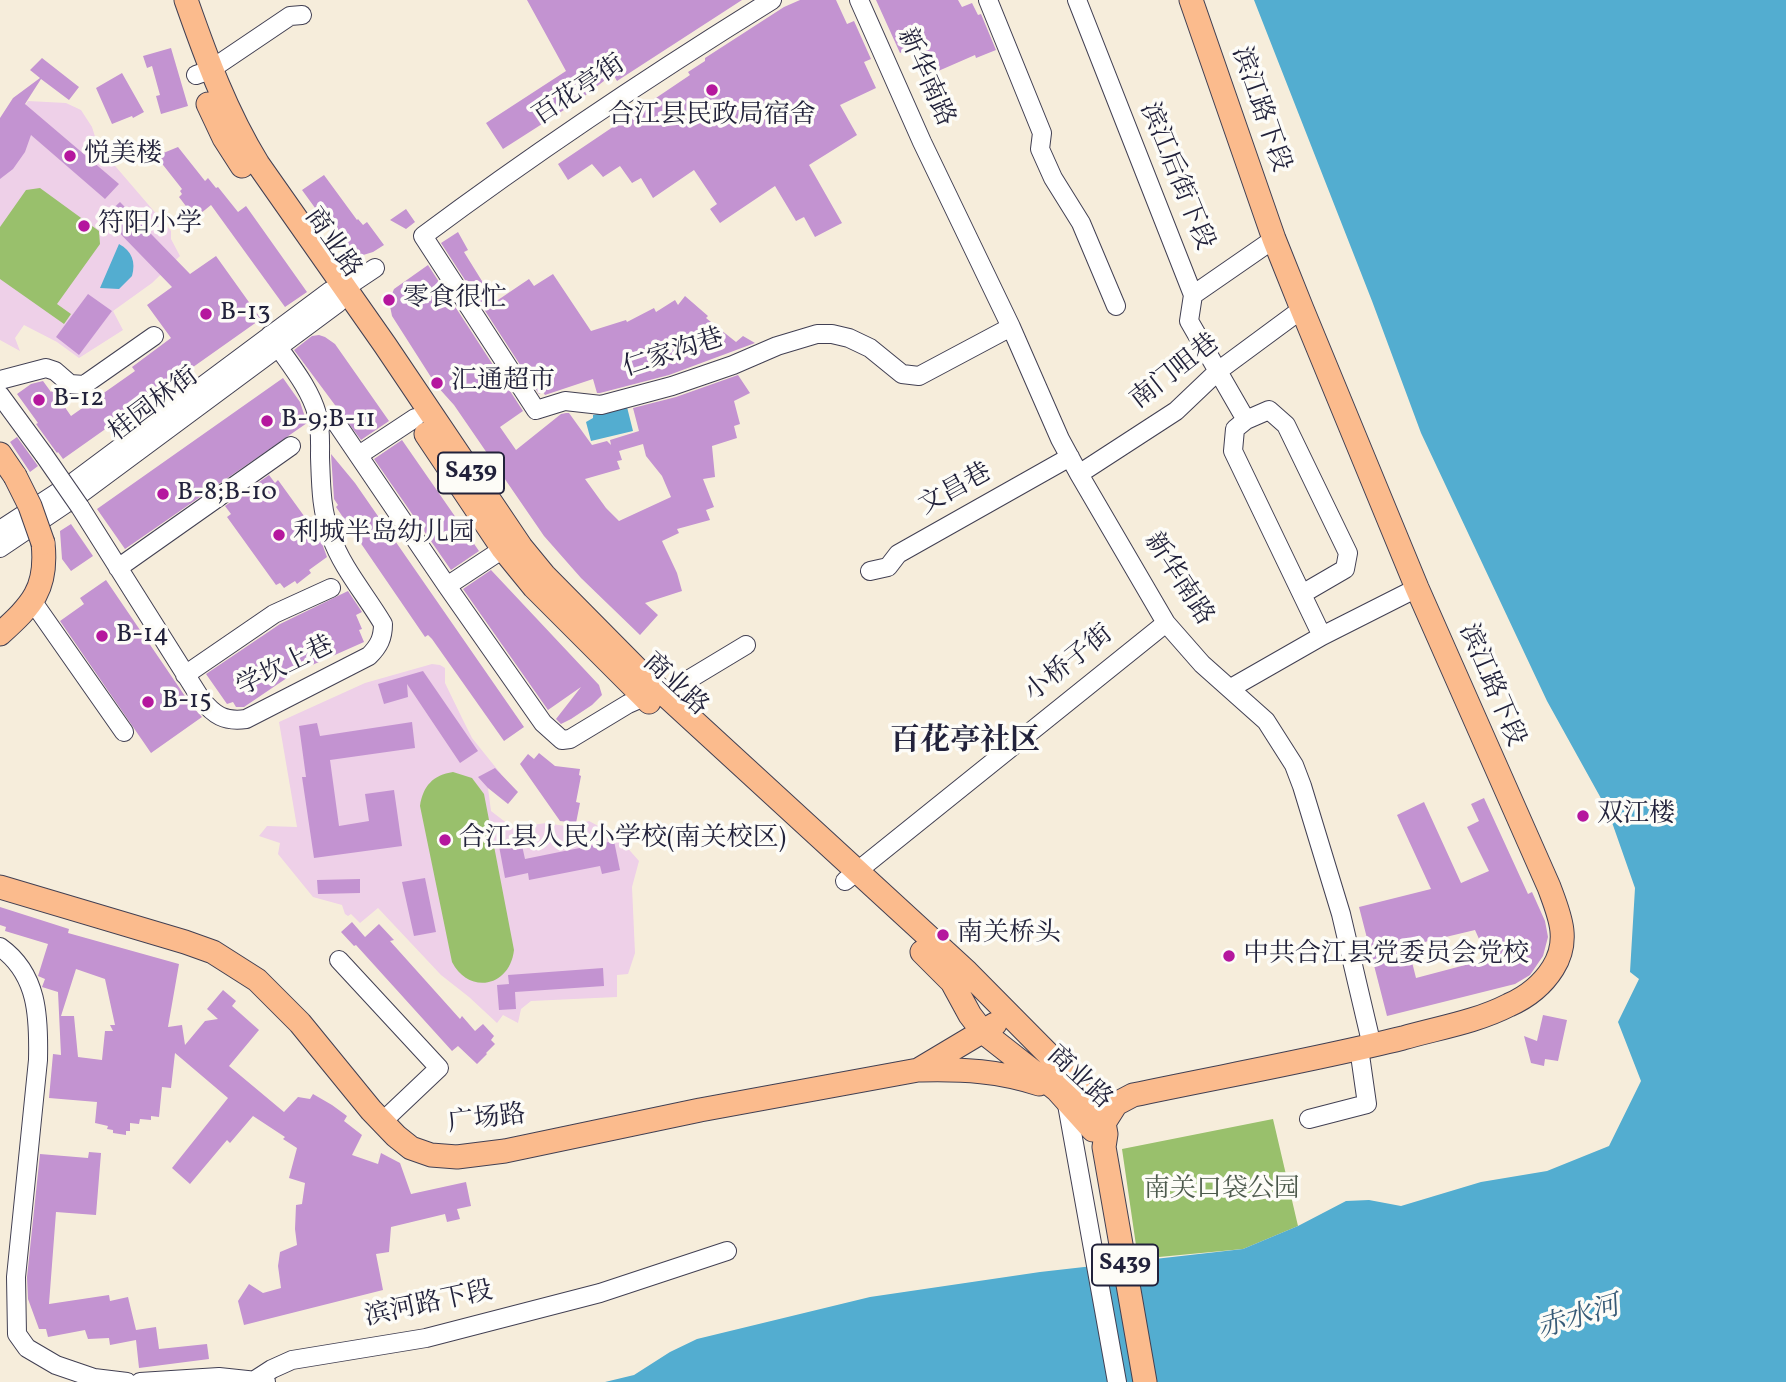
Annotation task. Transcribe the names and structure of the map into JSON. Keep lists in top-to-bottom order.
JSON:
{
  "streets": {
    "main road": [
      "滨江路下段",
      "商业路",
      "S439",
      "广场路"
    ],
    "street": [
      "新华南路",
      "百花亭街",
      "滨江后街下段",
      "仁家沟巷",
      "南门咀巷",
      "桂园林街",
      "文昌巷",
      "小桥子街",
      "学坎上巷",
      "滨河路下段"
    ]
  },
  "crossings": [
    ["新华南路", "滨江路下段"],
    ["新华南路", "仁家沟巷"],
    ["新华南路", "南门咀巷"],
    ["新华南路", "文昌巷"],
    ["新华南路", "小桥子街"],
    ["百花亭街", "仁家沟巷"],
    ["滨江路下段", "南门咀巷"],
    ["滨江后街下段", "南门咀巷"],
    ["商业路", "桂园林街"],
    ["商业路", "S439"],
    ["商业路", "小桥子街"],
    ["商业路", "广场路"],
    ["桂园林街", "学坎上巷"]
  ],
  "districts": ["百花亭社区"],
  "water": ["赤水河"],
  "parks": ["南关口袋公园"],
  "places": [
    "合江县民政局宿舍",
    "悦美楼",
    "符阳小学",
    "零食很忙",
    "B-13",
    "汇通超市",
    "B-12",
    "B-9;B-11",
    "B-8;B-10",
    "利城半岛幼儿园",
    "B-14",
    "B-15",
    "双江楼",
    "合江县人民小学校(南关校区)",
    "南关桥头",
    "中共合江县党委员会党校"
  ]
}
